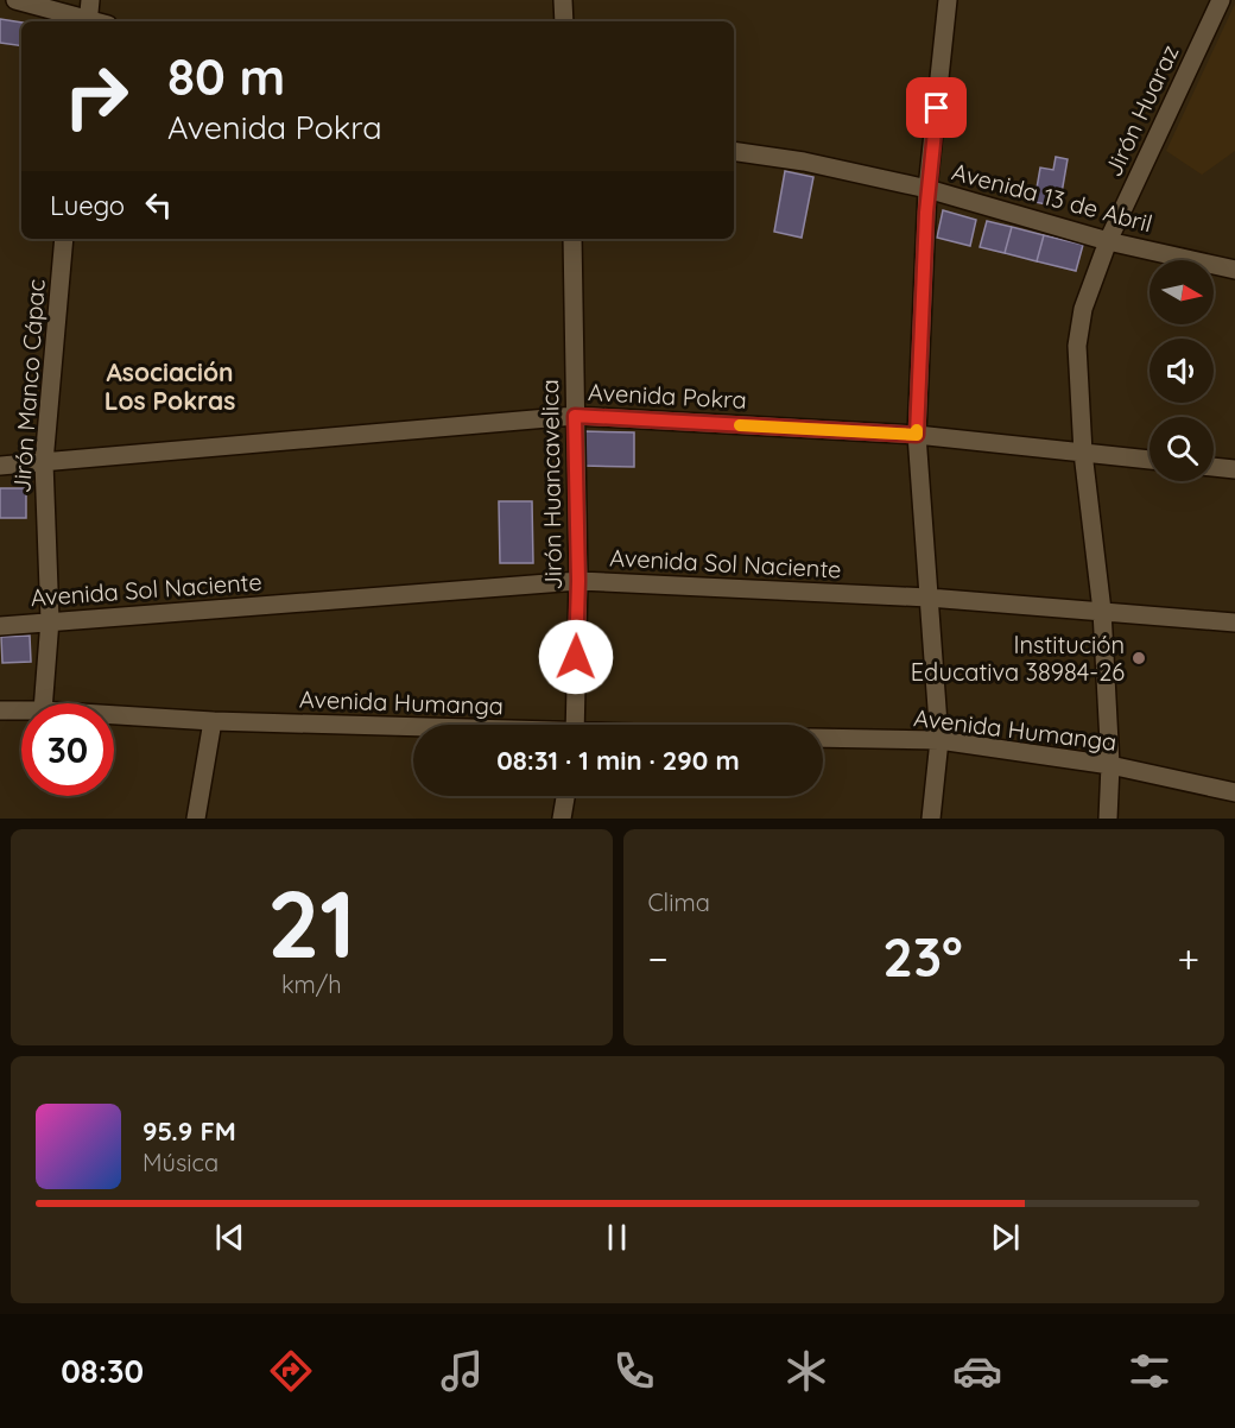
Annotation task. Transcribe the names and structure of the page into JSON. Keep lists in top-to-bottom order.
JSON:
{
  "streets": {
    "street": [
      "Jirón Huaraz",
      "Avenida 13 de Abril",
      "Jirón Manco Cápac",
      "Avenida Pokra",
      "Jirón Huancavelica",
      "Avenida Sol Naciente",
      "Avenida Humanga"
    ]
  },
  "crossings": [
    ["Jirón Huaraz", "Avenida 13 de Abril"],
    ["Jirón Huaraz", "Avenida Pokra"],
    ["Jirón Huaraz", "Avenida Sol Naciente"],
    ["Jirón Huaraz", "Avenida Humanga"],
    ["Jirón Manco Cápac", "Avenida Pokra"],
    ["Jirón Manco Cápac", "Avenida Sol Naciente"],
    ["Avenida Pokra", "Jirón Huancavelica"],
    ["Jirón Huancavelica", "Avenida Sol Naciente"]
  ],
  "districts": ["Asociación Los Pokras"],
  "places": ["Institución Educativa 38984-26"],
  "north": "right",
  "page": {
    "turn": ["80 m", "Avenida Pokra"],
    "then": "Luego",
    "limit": "30",
    "trip": "08:31 · 1 min · 290 m",
    "tile": [
      ["21", "km/h"],
      "Clima"
    ],
    "heat": ["−", "23°", "+"],
    "song": ["95.9 FM", "Música"],
    "tabs": "08:30"
  }
}
